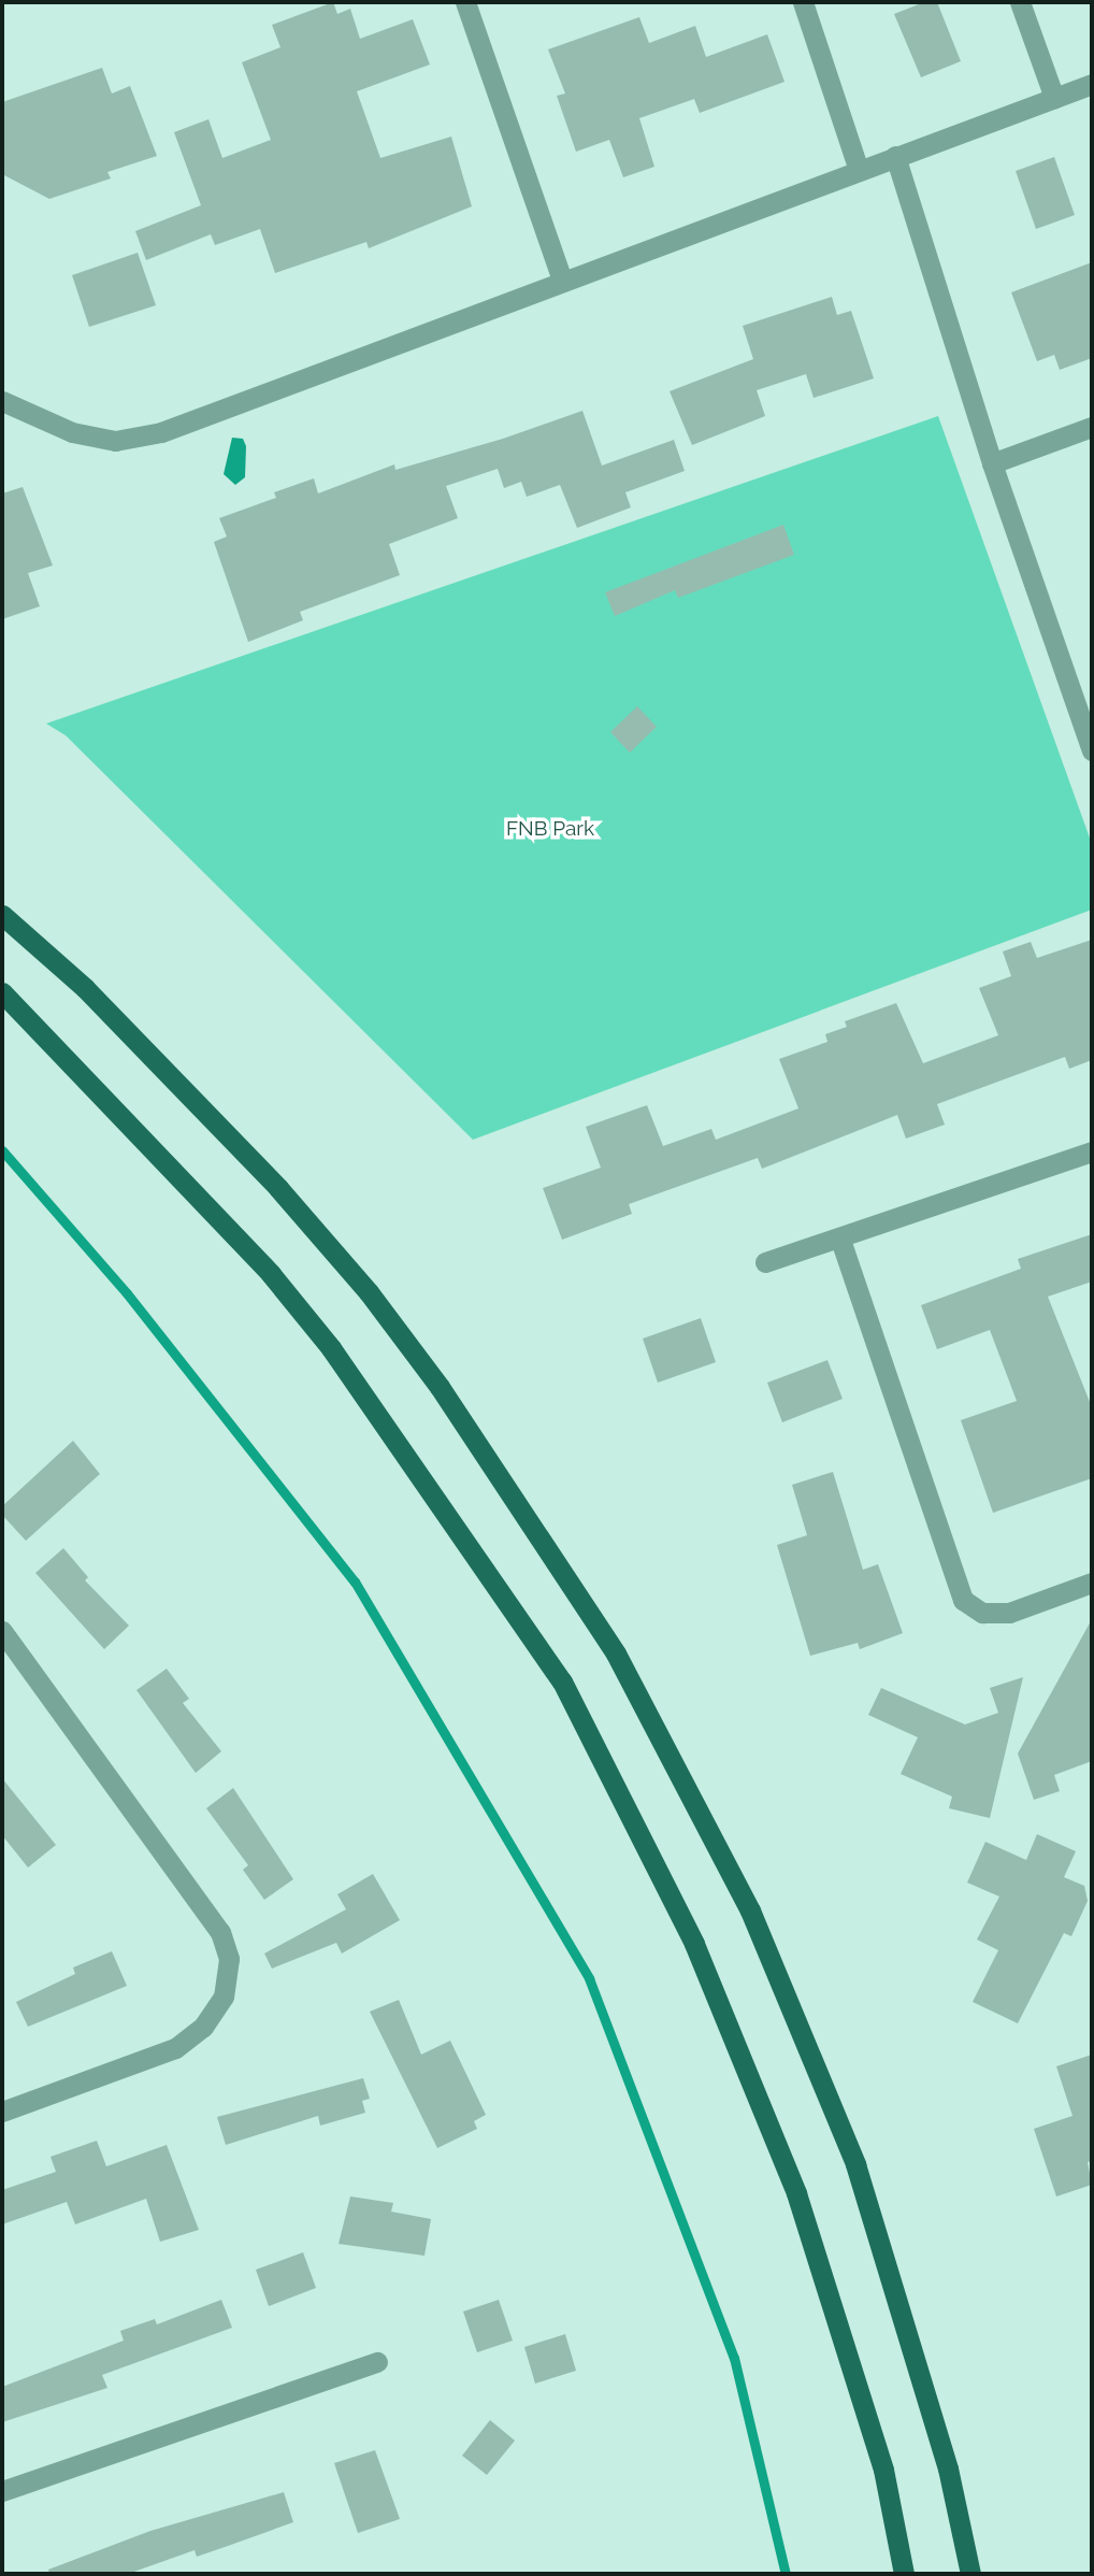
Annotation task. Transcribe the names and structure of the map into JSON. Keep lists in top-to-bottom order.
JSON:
{
  "parks": ["FNB Park"]
}
